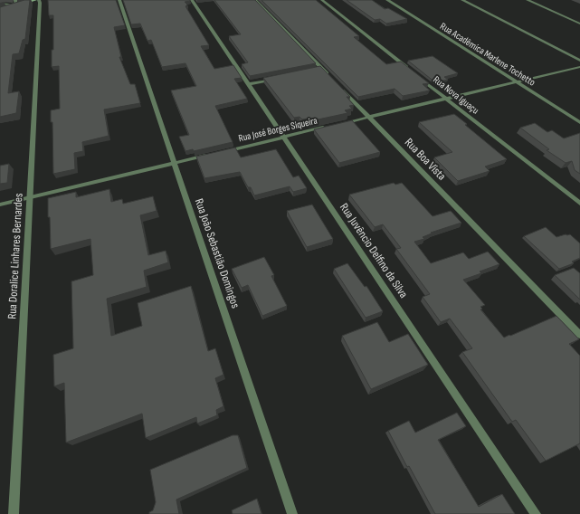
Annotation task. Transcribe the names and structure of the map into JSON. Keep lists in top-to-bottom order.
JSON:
{
  "streets": {
    "street": [
      "Rua Acadêmica Marlene Tochetto",
      "Rua Nova Iguaçu",
      "Rua José Borges Siqueira",
      "Rua Boa Vista",
      "Rua Juvêncio Delfino da Silva",
      "Rua João Sebastião Domingos",
      "Rua Doralice Linhares Bernardes"
    ]
  },
  "crossings": [
    ["Rua José Borges Siqueira", "Rua Juvêncio Delfino da Silva"]
  ]
}
